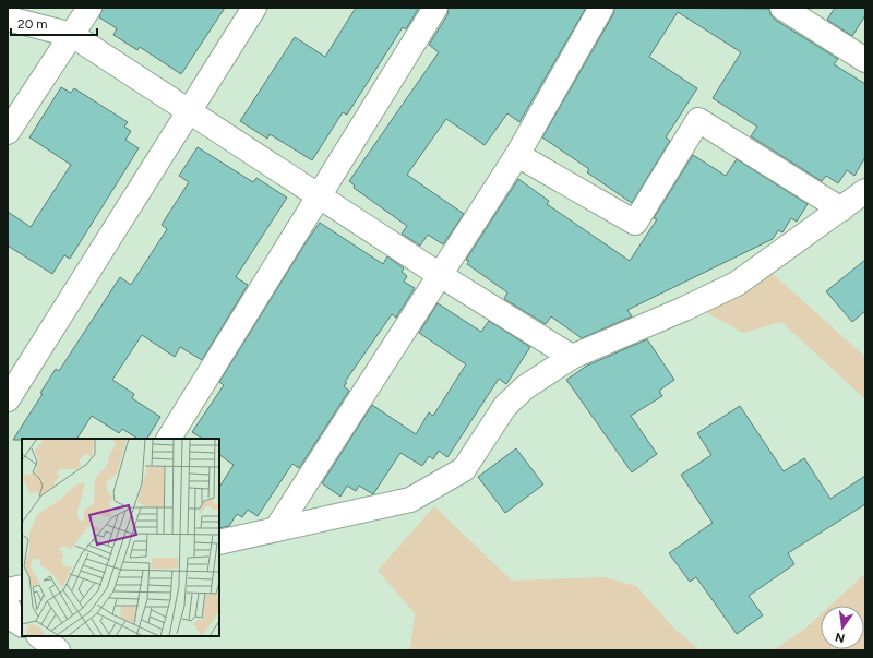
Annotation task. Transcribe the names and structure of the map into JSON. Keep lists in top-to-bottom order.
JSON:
{
  "scale_bar": "20 m",
  "north": "bottom"
}
